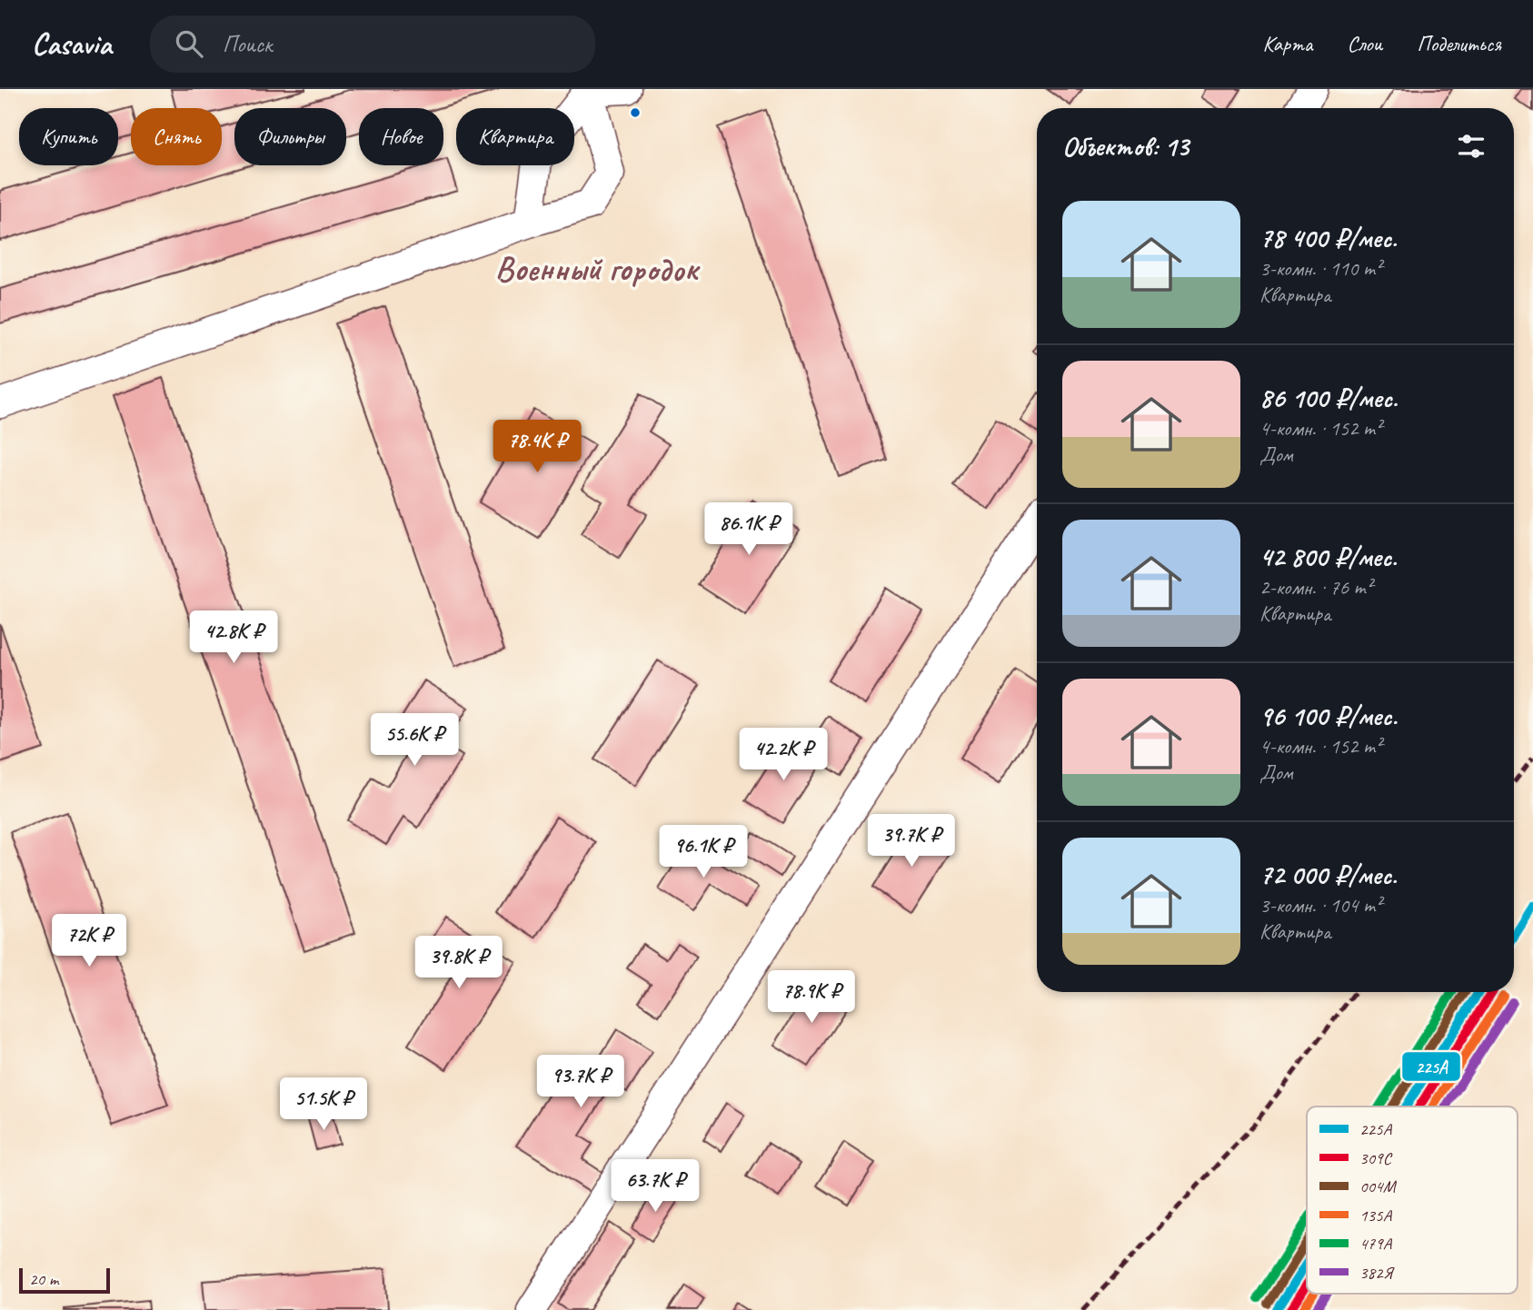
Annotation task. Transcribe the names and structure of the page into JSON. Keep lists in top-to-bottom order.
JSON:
{
  "districts": ["Военный городок"],
  "lines": [
    "transit line 225А",
    "transit line 309С",
    "transit line 004М",
    "transit line 479А",
    "transit line 135А",
    "transit line 382Я"
  ],
  "legend": [
    "225А",
    "309С",
    "004М",
    "135А",
    "479А",
    "382Я"
  ],
  "scale_bar": "20 m",
  "page": {
    "header": "Casavia",
    "search": "Поиск",
    "nav": ["Карта", "Слои", "Поделиться"],
    "chip": [
      "Купить",
      "Снять",
      "Фильтры",
      "Новое",
      "Квартира"
    ],
    "heading": "Объектов: 13",
    "list": [
      {
        "name": "78 400 ₽/мес.",
        "note": "3-комн. · 110 m² · Квартира"
      },
      {
        "name": "86 100 ₽/мес.",
        "note": "4-комн. · 152 m² · Дом"
      },
      {
        "name": "42 800 ₽/мес.",
        "note": "2-комн. · 76 m² · Квартира"
      },
      {
        "name": "96 100 ₽/мес.",
        "note": "4-комн. · 152 m² · Дом"
      },
      {
        "name": "72 000 ₽/мес.",
        "note": "3-комн. · 104 m² · Квартира"
      }
    ],
    "price": [
      "78.4K ₽",
      "86.1K ₽",
      "42.8K ₽",
      "55.6K ₽",
      "42.2K ₽",
      "39.7K ₽",
      "96.1K ₽",
      "72K ₽",
      "39.8K ₽",
      "78.9K ₽",
      "93.7K ₽",
      "51.5K ₽",
      "63.7K ₽"
    ],
    "scale": "20 m"
  }
}
